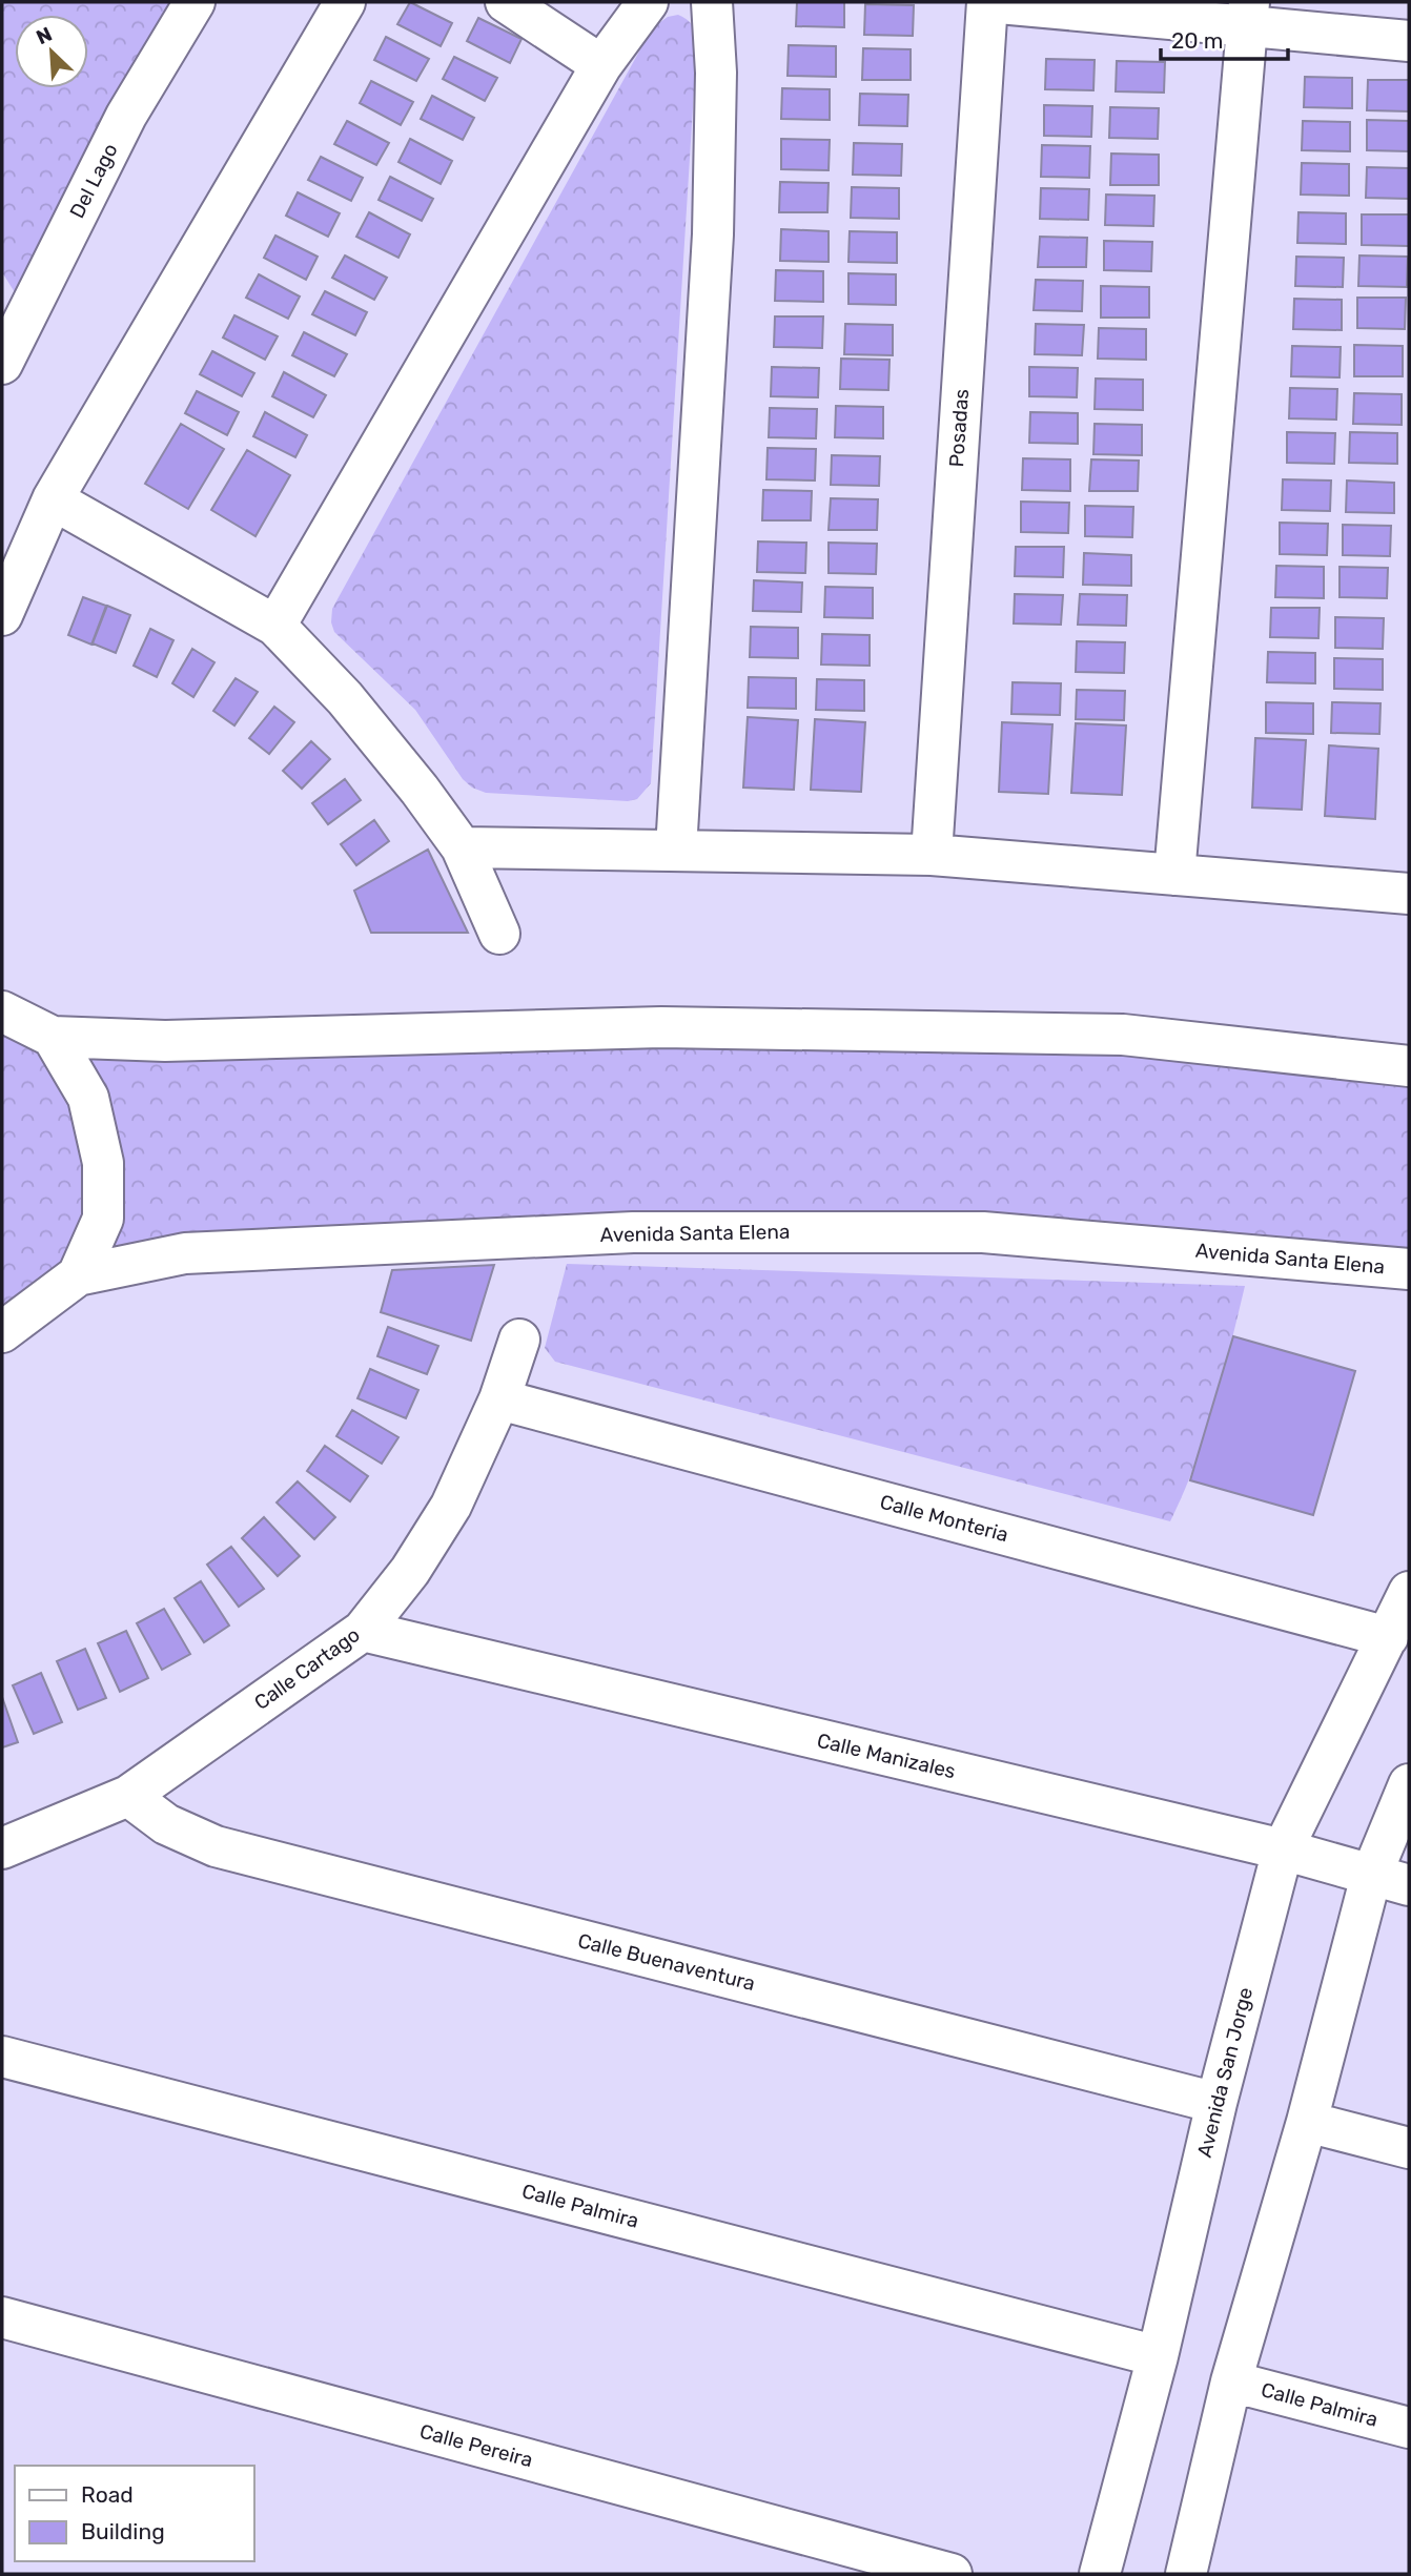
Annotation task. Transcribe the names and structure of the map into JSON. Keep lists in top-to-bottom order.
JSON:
{
  "streets": {
    "street": [
      "Del Lago",
      "Posadas",
      "Avenida Santa Elena",
      "Calle Monteria",
      "Calle Cartago",
      "Calle Manizales",
      "Calle Buenaventura",
      "Avenida San Jorge",
      "Calle Palmira",
      "Calle Pereira"
    ]
  },
  "crossings": [
    ["Calle Monteria", "Calle Cartago"],
    ["Calle Monteria", "Avenida San Jorge"],
    ["Calle Cartago", "Calle Manizales"],
    ["Calle Cartago", "Calle Buenaventura"],
    ["Calle Manizales", "Avenida San Jorge"],
    ["Calle Buenaventura", "Avenida San Jorge"],
    ["Avenida San Jorge", "Calle Palmira"]
  ],
  "legend": ["Road", "Building"],
  "scale_bar": "20 m",
  "north": "top left"
}
